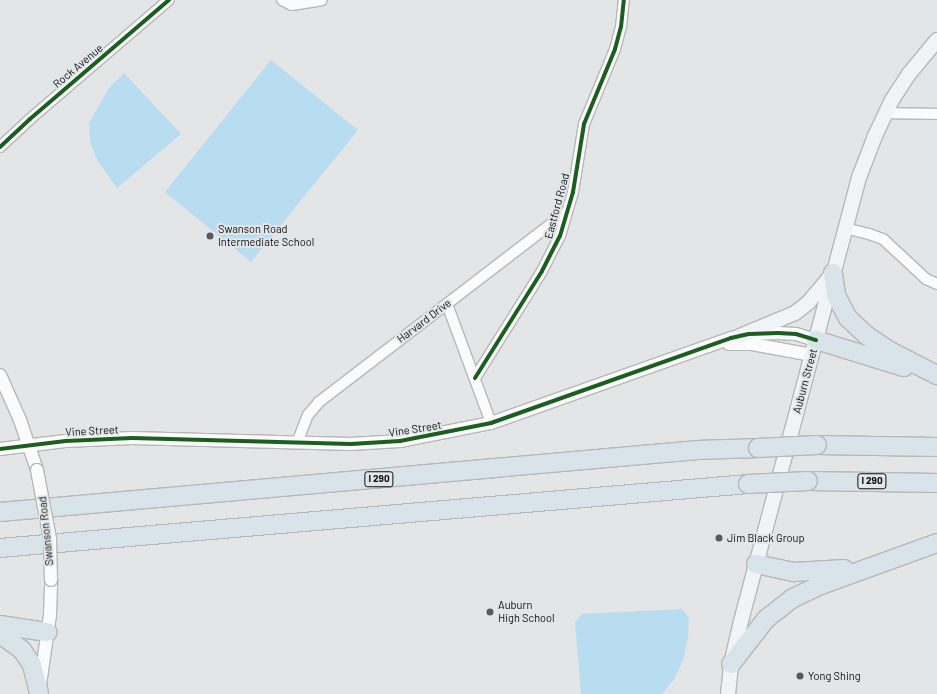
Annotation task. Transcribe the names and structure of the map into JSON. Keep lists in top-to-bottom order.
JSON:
{
  "streets": {
    "highway": ["I 290"],
    "main road": ["Auburn Street"],
    "street": [
      "Rock Avenue",
      "Eastford Road",
      "Harvard Drive",
      "Vine Street",
      "Swanson Road"
    ]
  },
  "crossings": [
    ["Eastford Road", "Harvard Drive"],
    ["Harvard Drive", "Vine Street"],
    ["Auburn Street", "Vine Street"],
    ["Vine Street", "Swanson Road"]
  ],
  "places": [
    "Swanson Road Intermediate School",
    "Jim Black Group",
    "Auburn High School",
    "Yong Shing"
  ]
}
